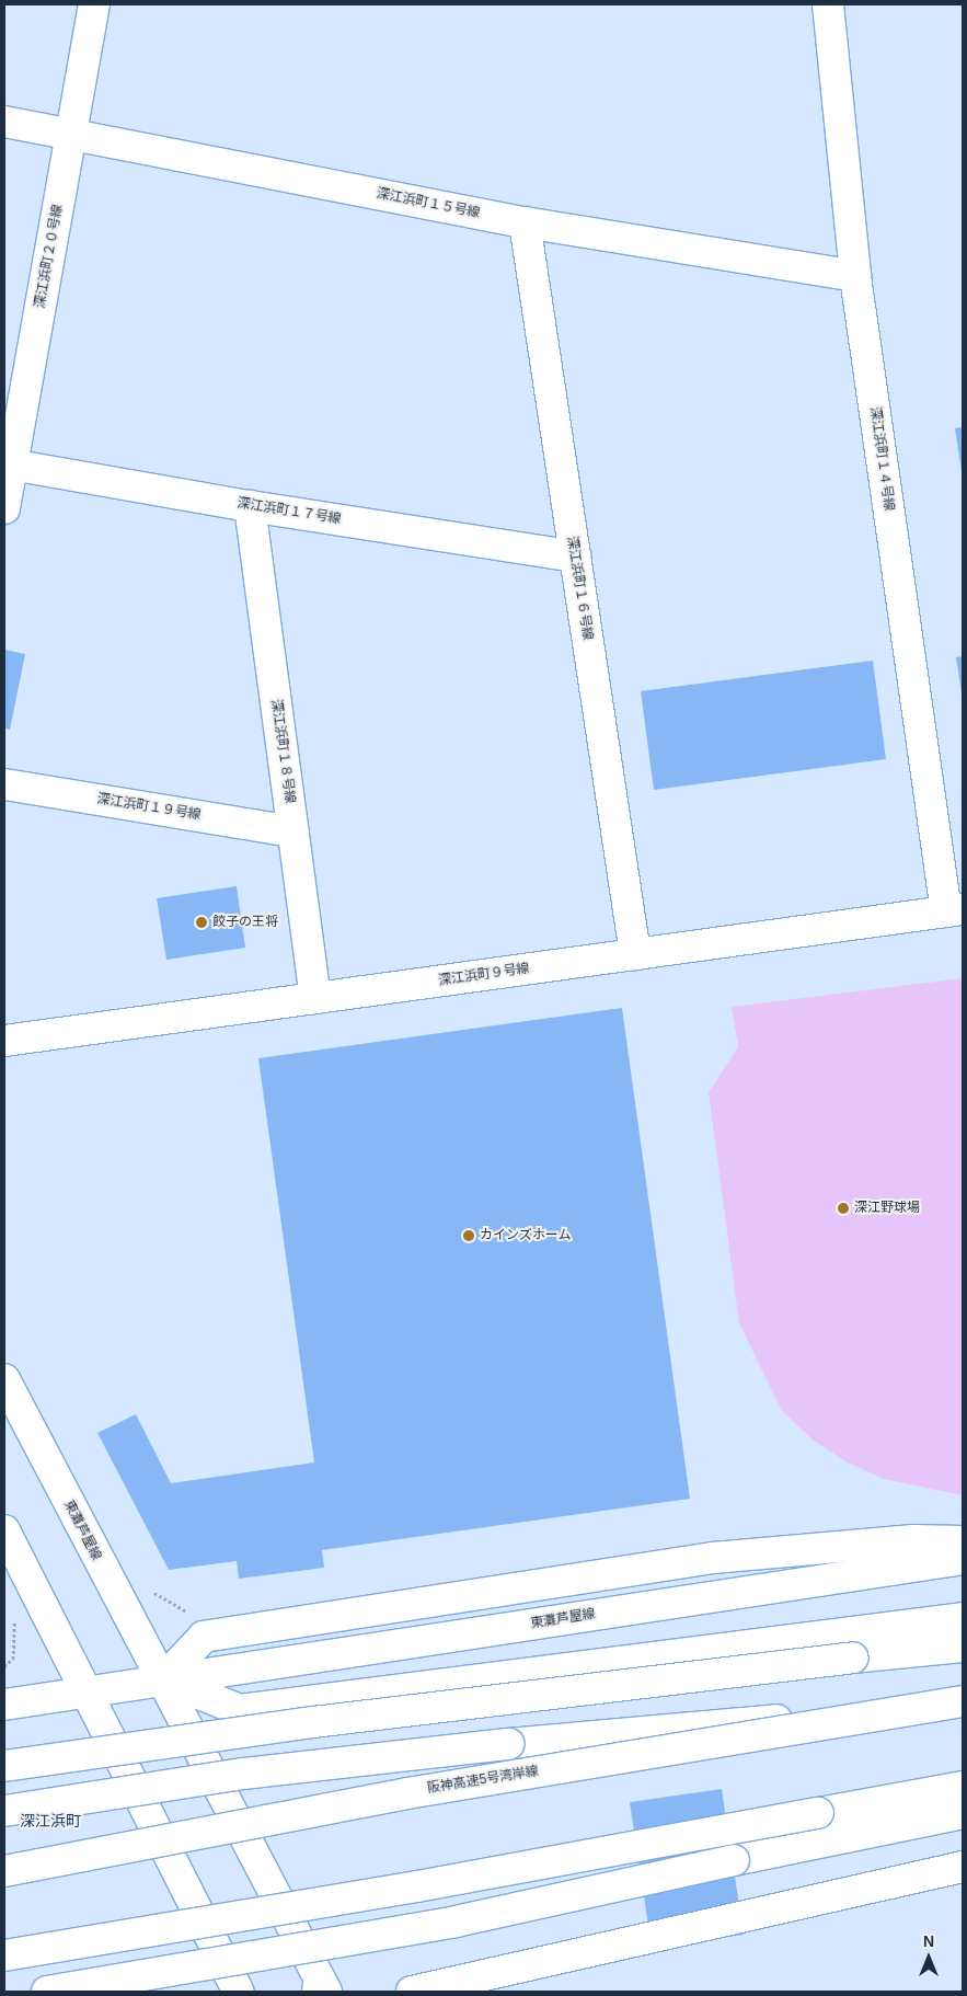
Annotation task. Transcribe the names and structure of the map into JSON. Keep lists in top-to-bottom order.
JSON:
{
  "streets": {
    "main road": [
      "深江浜町１５号線",
      "深江浜町２０号線",
      "深江浜町１４号線",
      "深江浜町１７号線",
      "深江浜町１６号線",
      "深江浜町１８号線",
      "深江浜町１９号線",
      "深江浜町９号線",
      "東灘芦屋線",
      "阪神高速5号湾岸線"
    ]
  },
  "crossings": [
    ["深江浜町１５号線", "深江浜町２０号線"],
    ["深江浜町１５号線", "深江浜町１４号線"],
    ["深江浜町１５号線", "深江浜町１６号線"],
    ["深江浜町２０号線", "深江浜町１７号線"],
    ["深江浜町１４号線", "深江浜町９号線"],
    ["深江浜町１７号線", "深江浜町１６号線"],
    ["深江浜町１７号線", "深江浜町１８号線"],
    ["深江浜町１６号線", "深江浜町９号線"],
    ["深江浜町１８号線", "深江浜町１９号線"],
    ["深江浜町１８号線", "深江浜町９号線"]
  ],
  "districts": ["深江浜町"],
  "places": ["餃子の王将", "深江野球場", "カインズホーム"],
  "north": "top"
}
